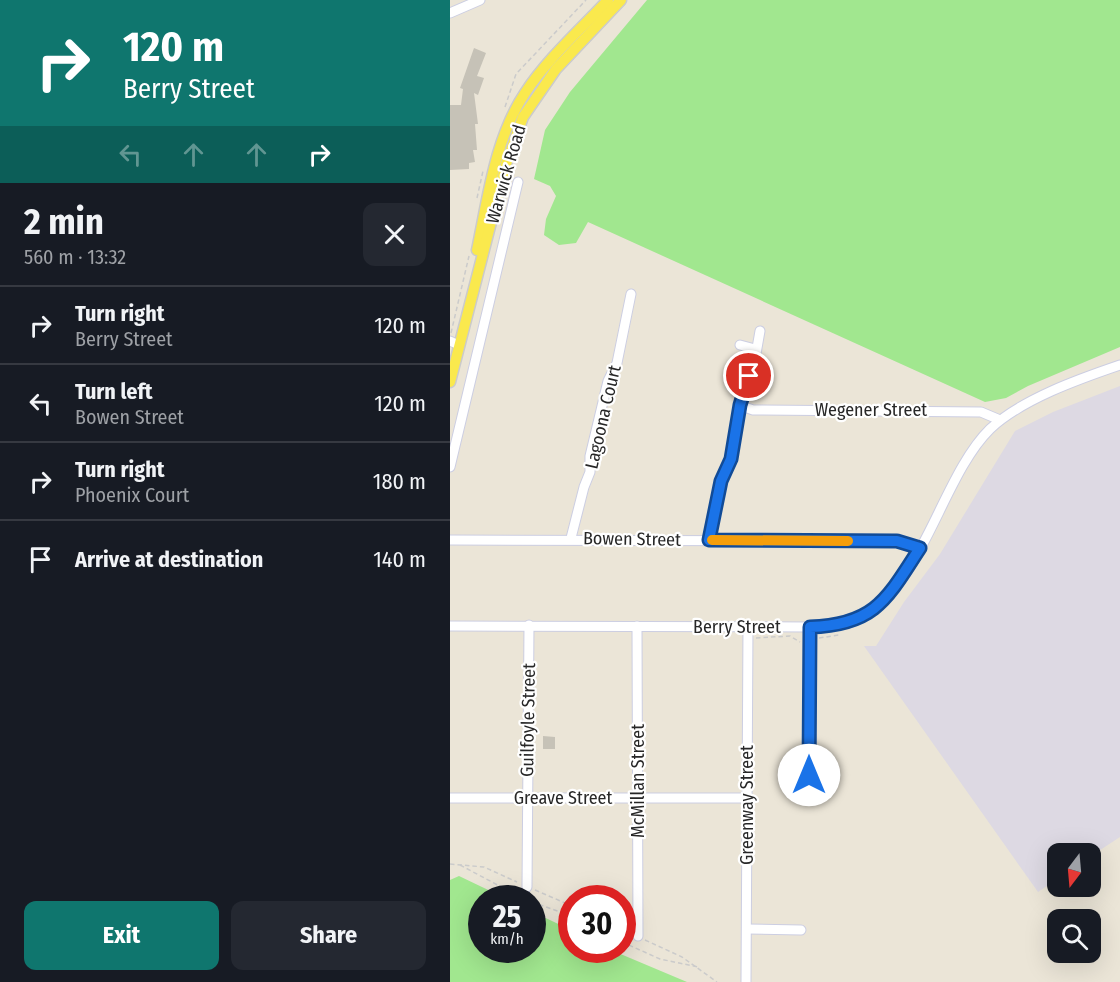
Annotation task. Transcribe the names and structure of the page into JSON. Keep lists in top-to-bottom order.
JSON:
{
  "streets": {
    "main road": ["Warwick Road"],
    "street": [
      "Wegener Street",
      "Lagoona Court",
      "Bowen Street",
      "Berry Street",
      "Guilfoyle Street",
      "McMillan Street",
      "Greave Street",
      "Greenway Street"
    ]
  },
  "crossings": [
    ["Wegener Street", "Berry Street"],
    ["Lagoona Court", "Bowen Street"],
    ["Bowen Street", "Berry Street"],
    ["Berry Street", "Guilfoyle Street"],
    ["Berry Street", "McMillan Street"],
    ["Berry Street", "Greenway Street"],
    ["Guilfoyle Street", "Greave Street"],
    ["McMillan Street", "Greave Street"],
    ["Greave Street", "Greenway Street"]
  ],
  "north": "bottom",
  "page": {
    "turn": ["120 m", "Berry Street"],
    "heading": ["2 min", "560 m · 13:32"],
    "list": [
      {
        "name": "Turn right",
        "note": "Berry Street",
        "value": "120 m"
      },
      {
        "name": "Turn left",
        "note": "Bowen Street",
        "value": "120 m"
      },
      {
        "name": "Turn right",
        "note": "Phoenix Court",
        "value": "180 m"
      },
      {
        "name": "Arrive at destination",
        "value": "140 m"
      }
    ],
    "speed": "25 km/h",
    "limit": "30",
    "buttons": ["Exit", "Share"]
  }
}
